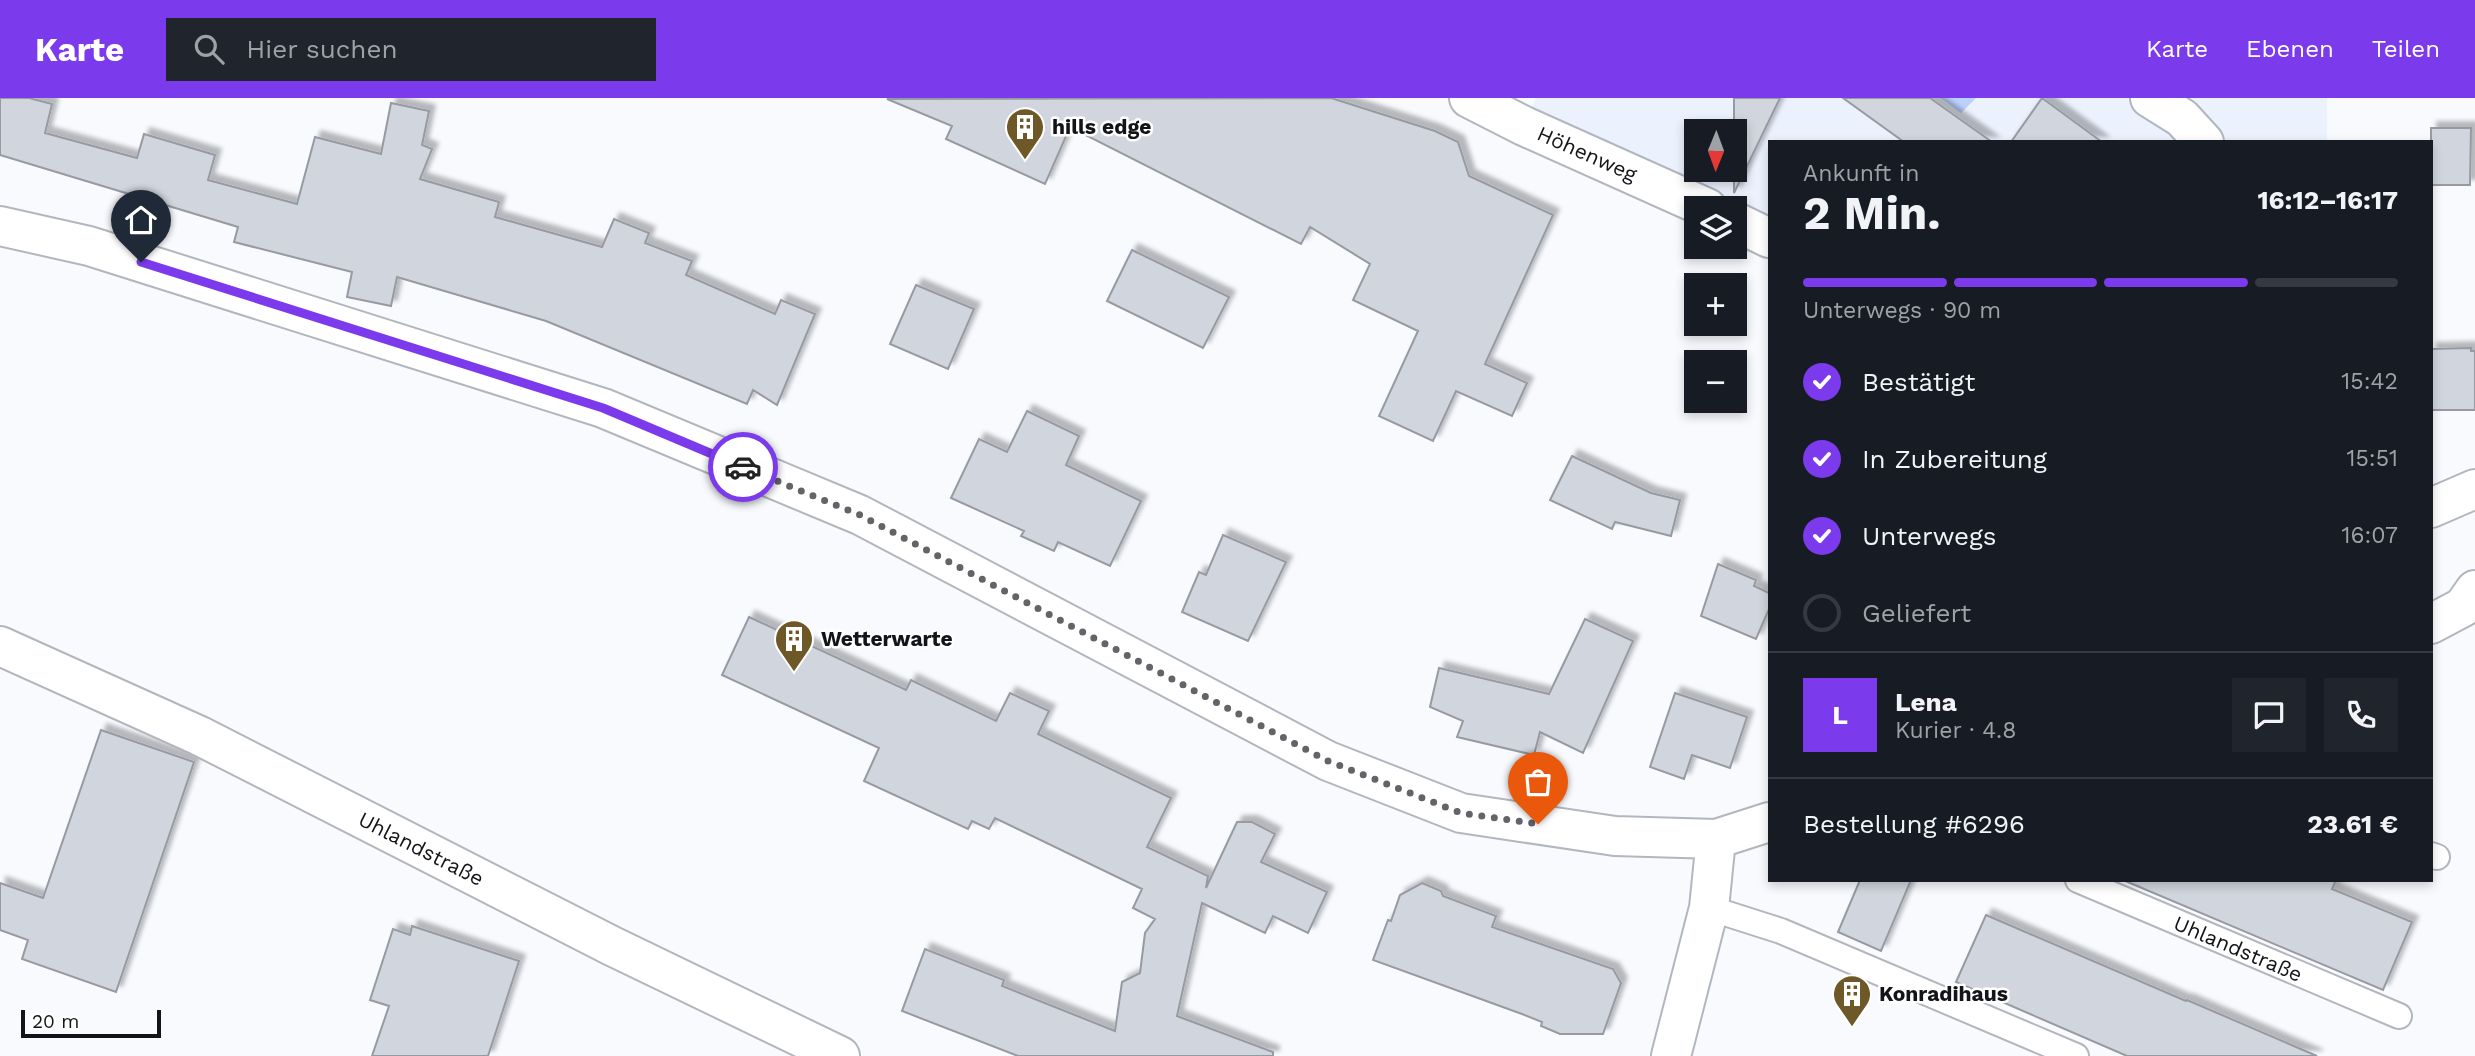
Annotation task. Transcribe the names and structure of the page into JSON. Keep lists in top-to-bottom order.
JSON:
{
  "streets": {
    "street": ["Höhenweg", "Uhlandstraße"]
  },
  "places": {
    "building": ["hills edge", "Wetterwarte", "Konradihaus"]
  },
  "scale_bar": "20 m",
  "north": "bottom",
  "page": {
    "header": "Karte",
    "search": "Hier suchen",
    "nav": ["Karte", "Ebenen", "Teilen"],
    "map_buttons": ["+", "−"],
    "heading": ["2 Min.", "Ankunft in", "16:12–16:17"],
    "panel": [
      "Lena",
      "Kurier · 4.8",
      "Bestellung #6296",
      "23.61 €"
    ],
    "bar": "Unterwegs · 90 m",
    "list": [
      ["Bestätigt", "15:42"],
      ["In Zubereitung", "15:51"],
      ["Unterwegs", "16:07"],
      "Geliefert"
    ],
    "round": "L",
    "scale": "20 m"
  }
}
